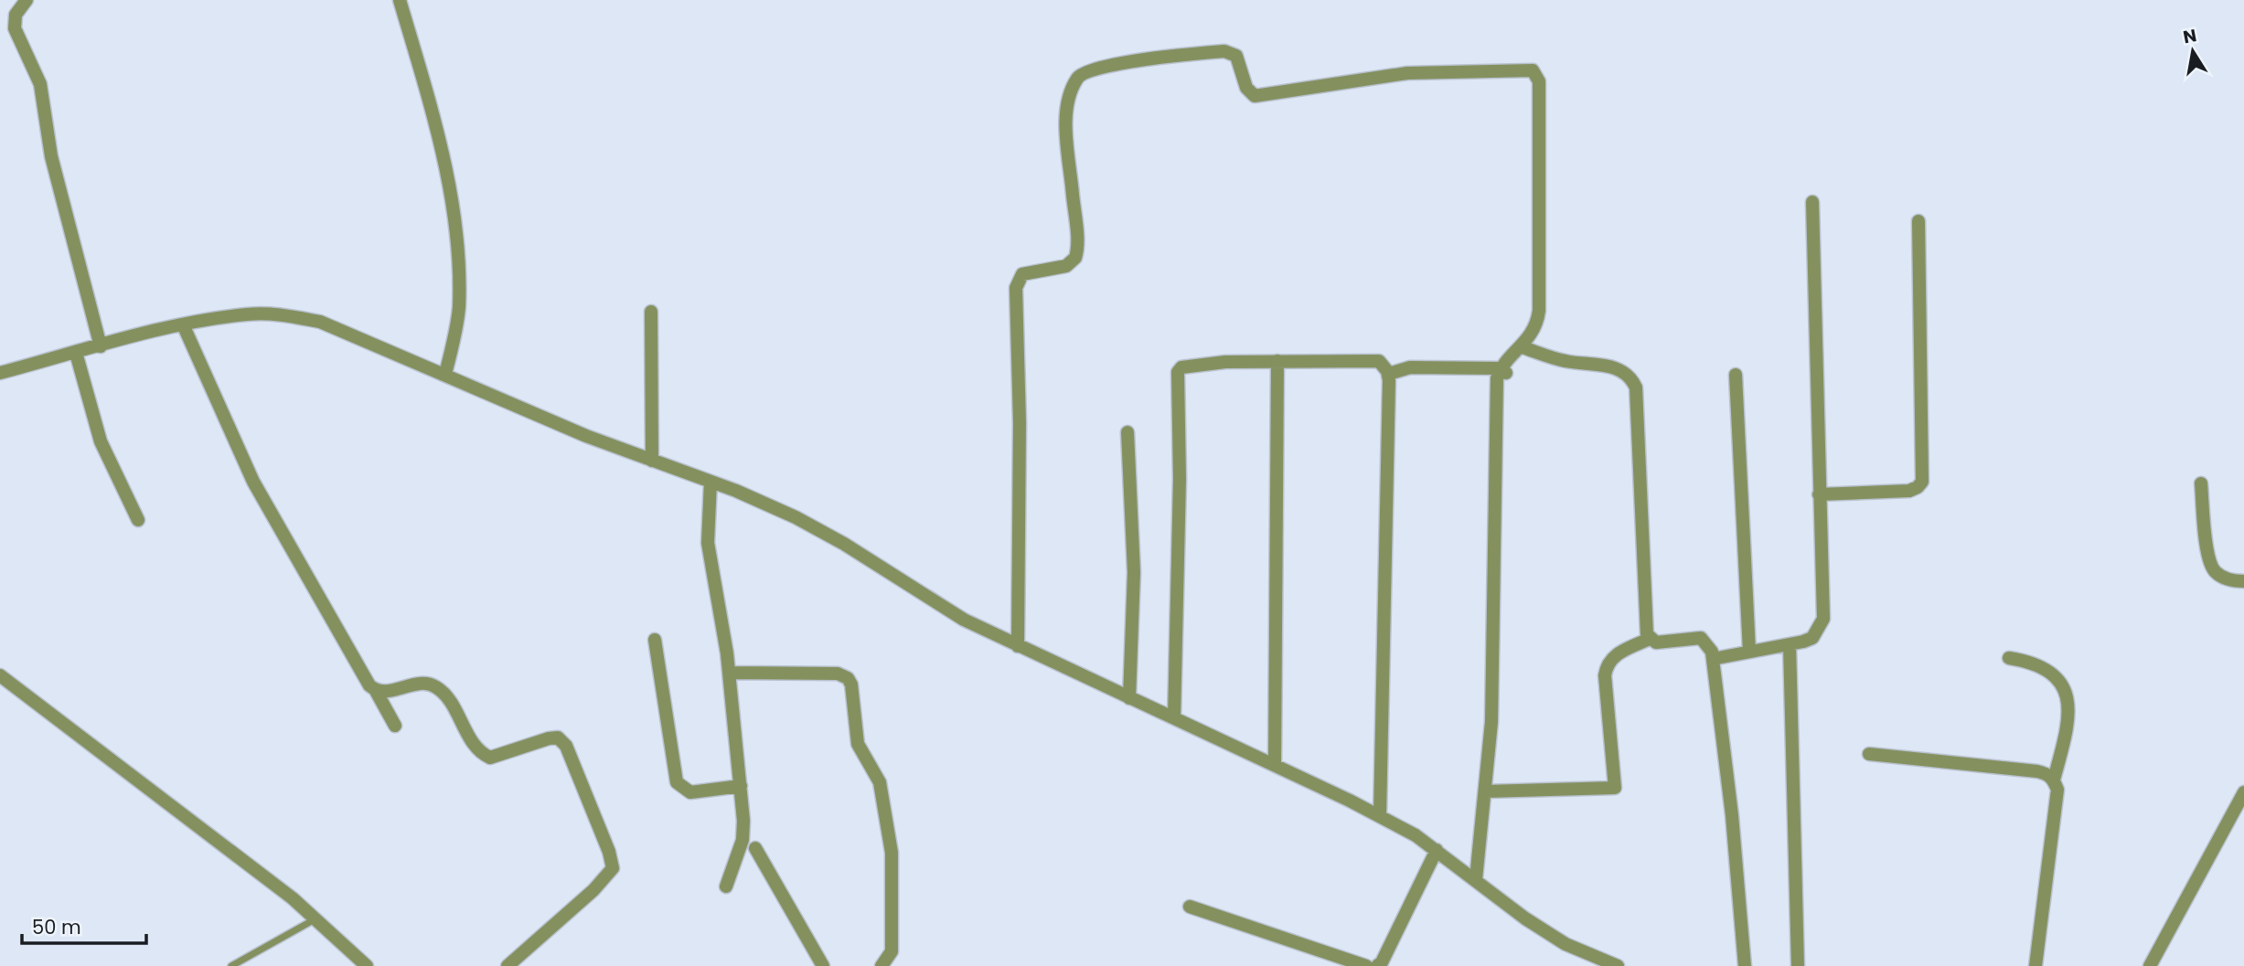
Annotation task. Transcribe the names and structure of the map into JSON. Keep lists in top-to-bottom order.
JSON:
{
  "scale_bar": "50 m",
  "north": "top"
}
